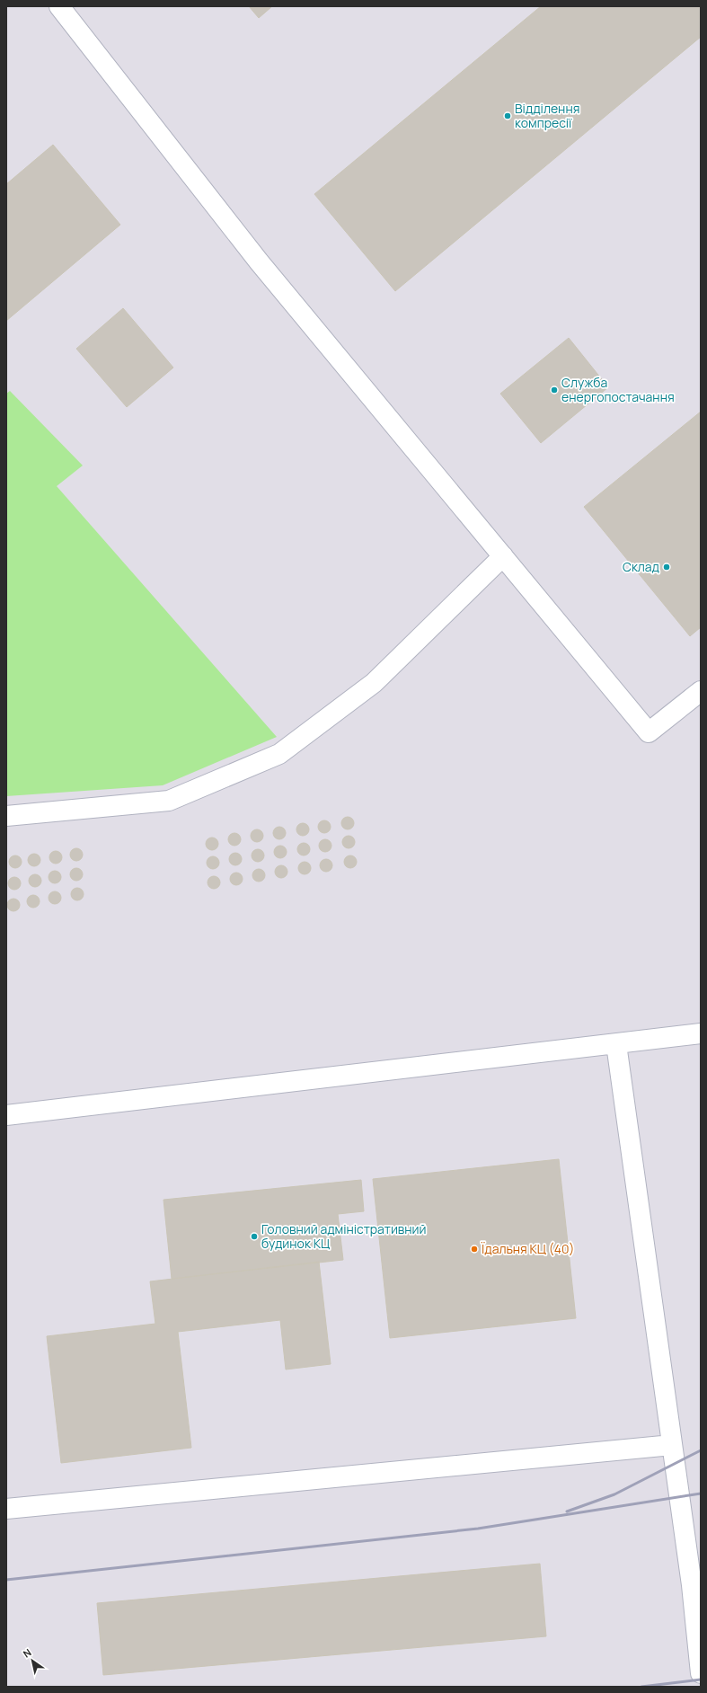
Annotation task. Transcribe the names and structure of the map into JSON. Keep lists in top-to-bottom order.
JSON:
{
  "places": [
    "Відділення компресії",
    "Служба енергопостачання",
    "Склад",
    "Головний адміністративний будинок КЦ",
    "Їдальня КЦ (40)"
  ],
  "north": "top left"
}
